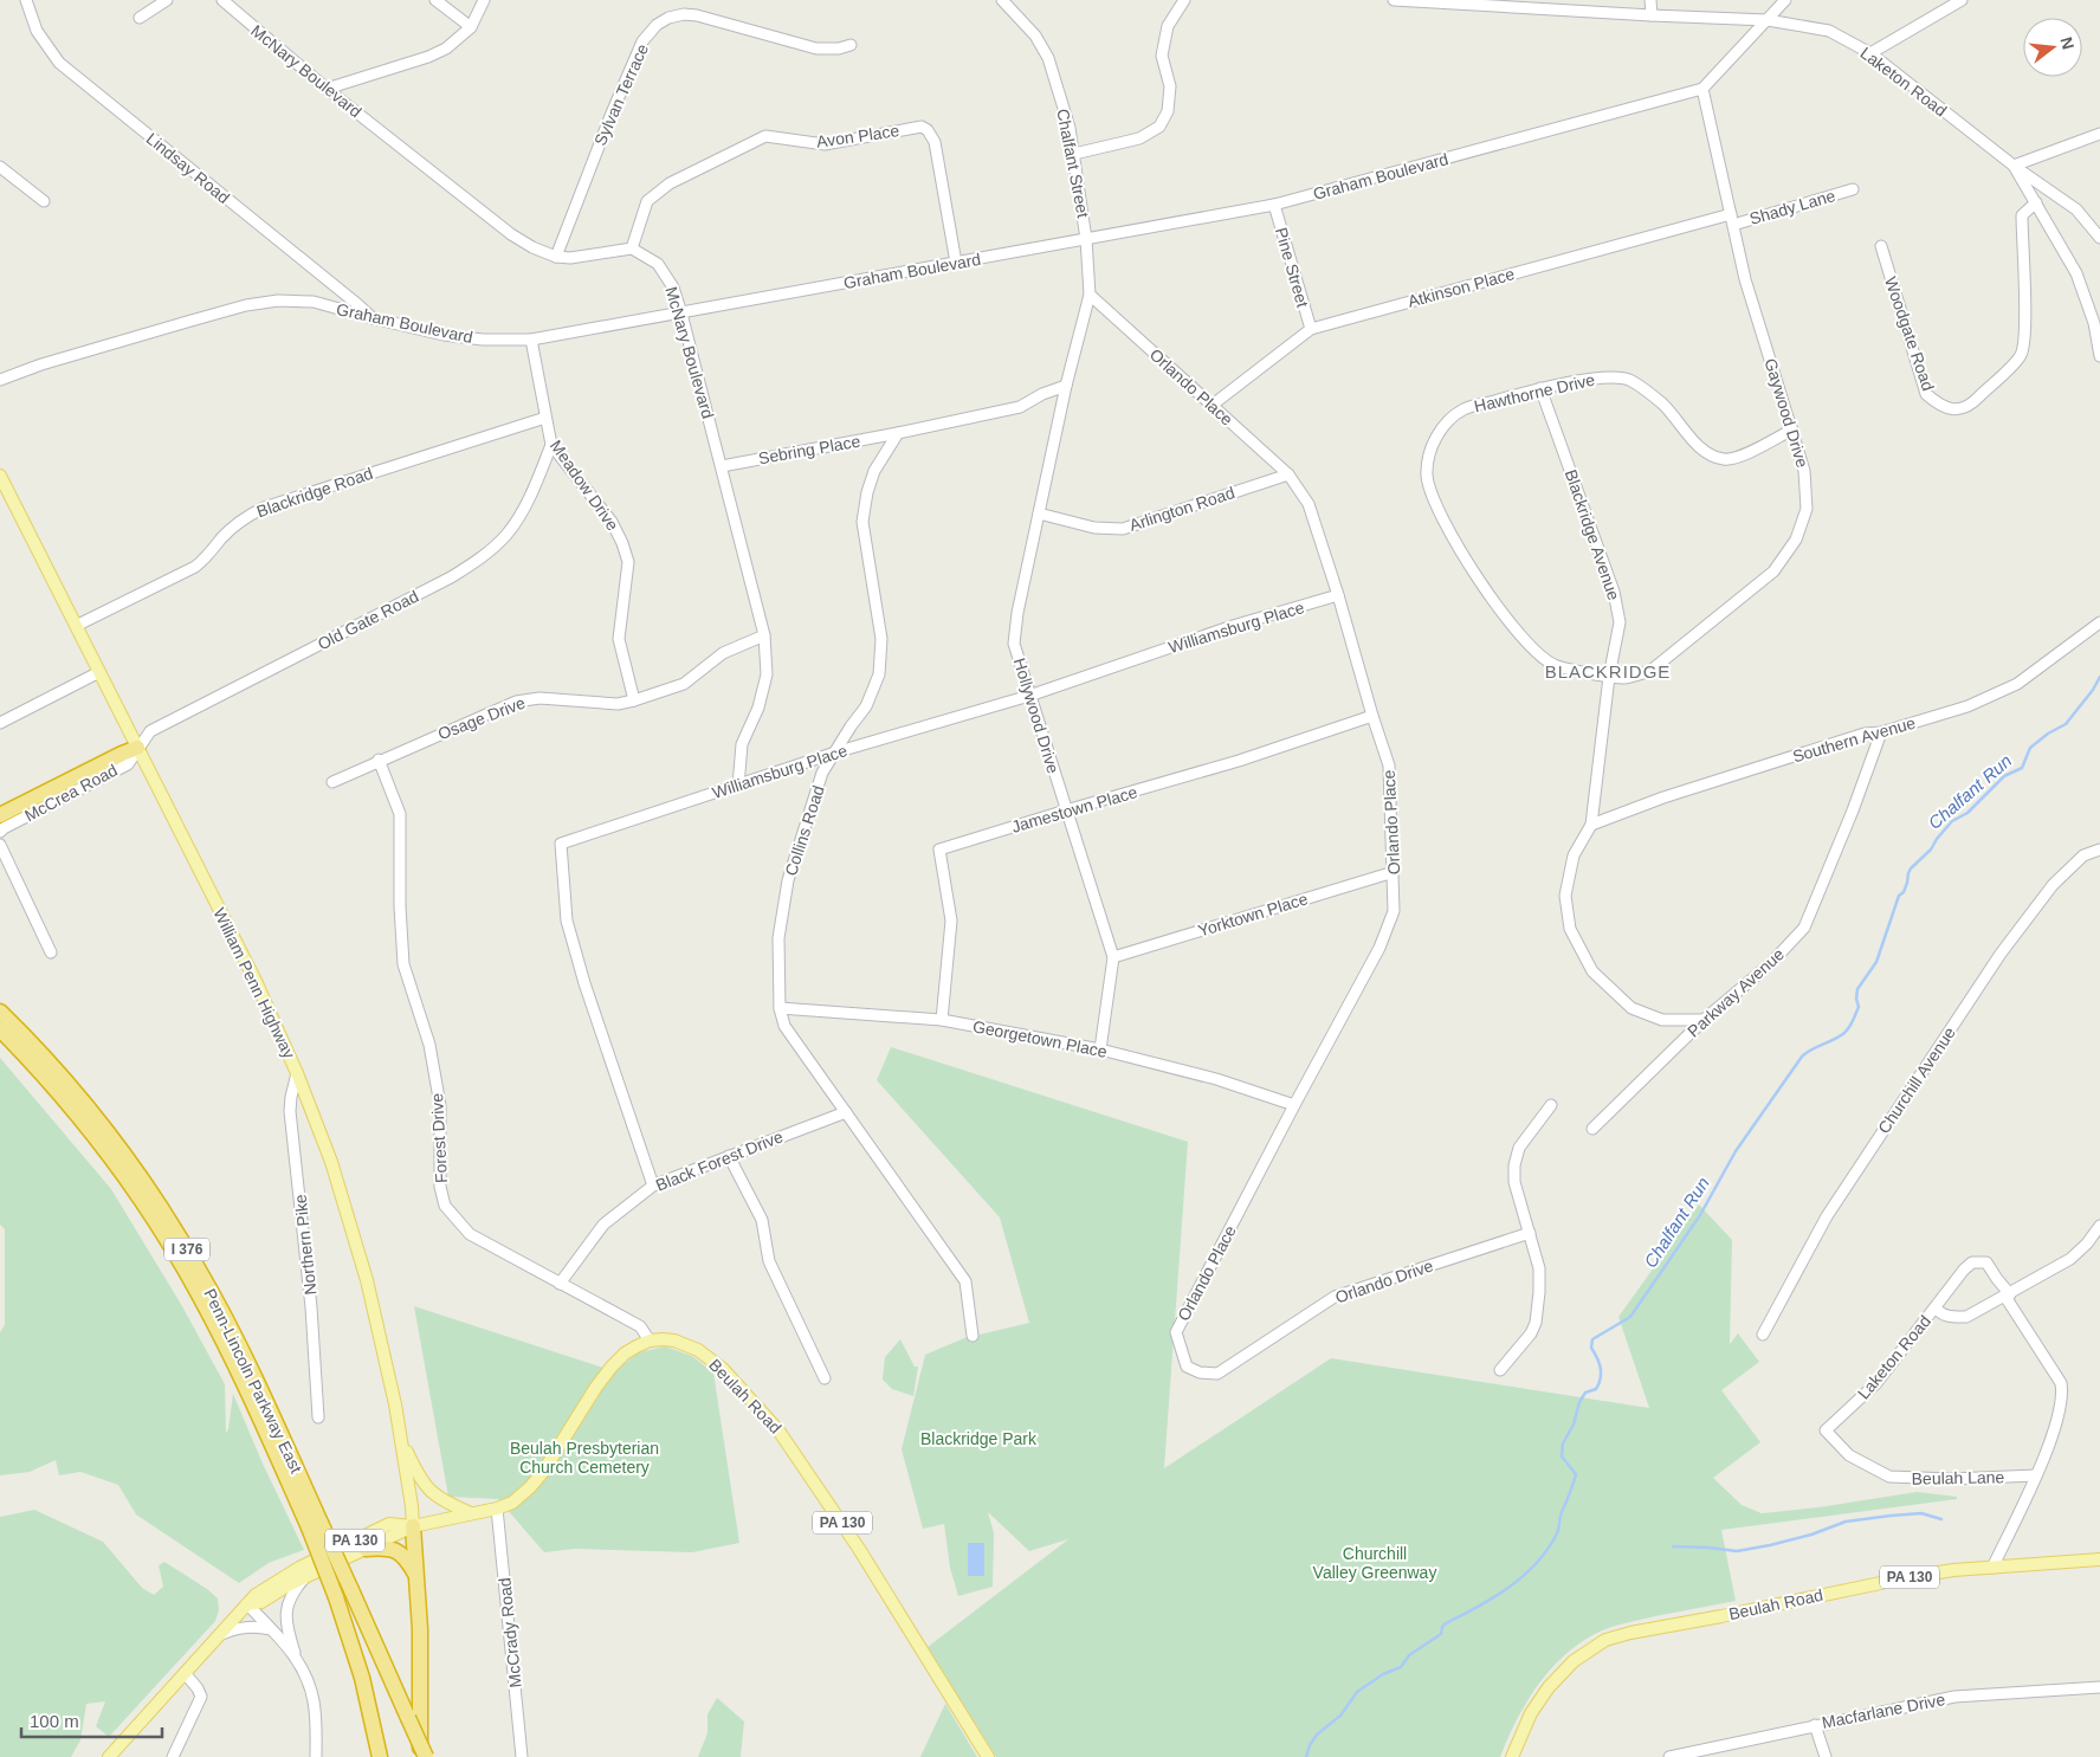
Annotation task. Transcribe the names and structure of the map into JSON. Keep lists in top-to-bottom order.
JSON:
{
  "streets": {
    "highway": ["I 376", "Penn-Lincoln Parkway East"],
    "main road": ["William Penn Highway", "Beulah Road", "PA 130"],
    "street": [
      "McNary Boulevard",
      "Laketon Road",
      "Sylvan Terrace",
      "Avon Place",
      "Chalfant Street",
      "Lindsay Road",
      "Graham Boulevard",
      "Shady Lane",
      "Pine Street",
      "Atkinson Place",
      "Woodgate Road",
      "Orlando Place",
      "Hawthorne Drive",
      "Gaywood Drive",
      "Sebring Place",
      "Meadow Drive",
      "Blackridge Road",
      "Arlington Road",
      "Blackridge Avenue",
      "Old Gate Road",
      "Williamsburg Place",
      "Hollywood Drive",
      "Osage Drive",
      "Southern Avenue",
      "McCrea Road",
      "Jamestown Place",
      "Collins Road",
      "Yorktown Place",
      "Parkway Avenue",
      "Georgetown Place",
      "Churchill Avenue",
      "Forest Drive",
      "Black Forest Drive",
      "Northern Pike",
      "Orlando Drive",
      "Beulah Lane",
      "McCrady Road",
      "Macfarlane Drive"
    ]
  },
  "crossings": [
    ["McNary Boulevard", "Sylvan Terrace"],
    ["McNary Boulevard", "Avon Place"],
    ["McNary Boulevard", "Graham Boulevard"],
    ["McNary Boulevard", "Sebring Place"],
    ["McNary Boulevard", "Williamsburg Place"],
    ["McNary Boulevard", "Osage Drive"],
    ["Laketon Road", "Woodgate Road"],
    ["Laketon Road", "Beulah Lane"],
    ["Avon Place", "Graham Boulevard"],
    ["Chalfant Street", "Graham Boulevard"],
    ["Chalfant Street", "Hollywood Drive"],
    ["Lindsay Road", "Graham Boulevard"],
    ["Graham Boulevard", "Pine Street"],
    ["Graham Boulevard", "Gaywood Drive"],
    ["Graham Boulevard", "Meadow Drive"],
    ["Graham Boulevard", "Hollywood Drive"],
    ["Shady Lane", "Atkinson Place"],
    ["Shady Lane", "Gaywood Drive"],
    ["Pine Street", "Atkinson Place"],
    ["Atkinson Place", "Orlando Place"],
    ["Atkinson Place", "Gaywood Drive"],
    ["Orlando Place", "Arlington Road"],
    ["Orlando Place", "Williamsburg Place"],
    ["Orlando Place", "Hollywood Drive"],
    ["Orlando Place", "Jamestown Place"],
    ["Orlando Place", "Yorktown Place"],
    ["Orlando Place", "Georgetown Place"],
    ["Orlando Place", "Orlando Drive"],
    ["Hawthorne Drive", "Gaywood Drive"],
    ["Hawthorne Drive", "Blackridge Avenue"],
    ["Gaywood Drive", "Blackridge Avenue"],
    ["Sebring Place", "Collins Road"],
    ["Meadow Drive", "Blackridge Road"],
    ["Meadow Drive", "Old Gate Road"],
    ["Meadow Drive", "Osage Drive"],
    ["Blackridge Road", "William Penn Highway"],
    ["Arlington Road", "Hollywood Drive"],
    ["Blackridge Avenue", "Southern Avenue"],
    ["Blackridge Avenue", "Parkway Avenue"],
    ["Old Gate Road", "McCrea Road"],
    ["Old Gate Road", "William Penn Highway"],
    ["Williamsburg Place", "Hollywood Drive"],
    ["Williamsburg Place", "Collins Road"],
    ["Williamsburg Place", "Black Forest Drive"],
    ["Hollywood Drive", "Jamestown Place"],
    ["Hollywood Drive", "Yorktown Place"],
    ["Hollywood Drive", "Georgetown Place"],
    ["Osage Drive", "Forest Drive"],
    ["Southern Avenue", "Parkway Avenue"],
    ["McCrea Road", "William Penn Highway"],
    ["Jamestown Place", "Georgetown Place"],
    ["Collins Road", "Georgetown Place"],
    ["Collins Road", "Black Forest Drive"],
    ["William Penn Highway", "Northern Pike"],
    ["William Penn Highway", "PA 130"],
    ["Forest Drive", "Black Forest Drive"],
    ["Forest Drive", "Beulah Road"],
    ["Forest Drive", "PA 130"],
    ["Beulah Road", "PA 130"],
    ["PA 130", "McCrady Road"]
  ],
  "districts": ["BLACKRIDGE"],
  "water": ["Chalfant Run"],
  "parks": ["Blackridge Park", "Beulah Presbyterian Church Cemetery", "Churchill Valley Greenway"],
  "scale_bar": "100 m",
  "north": "right"
}
